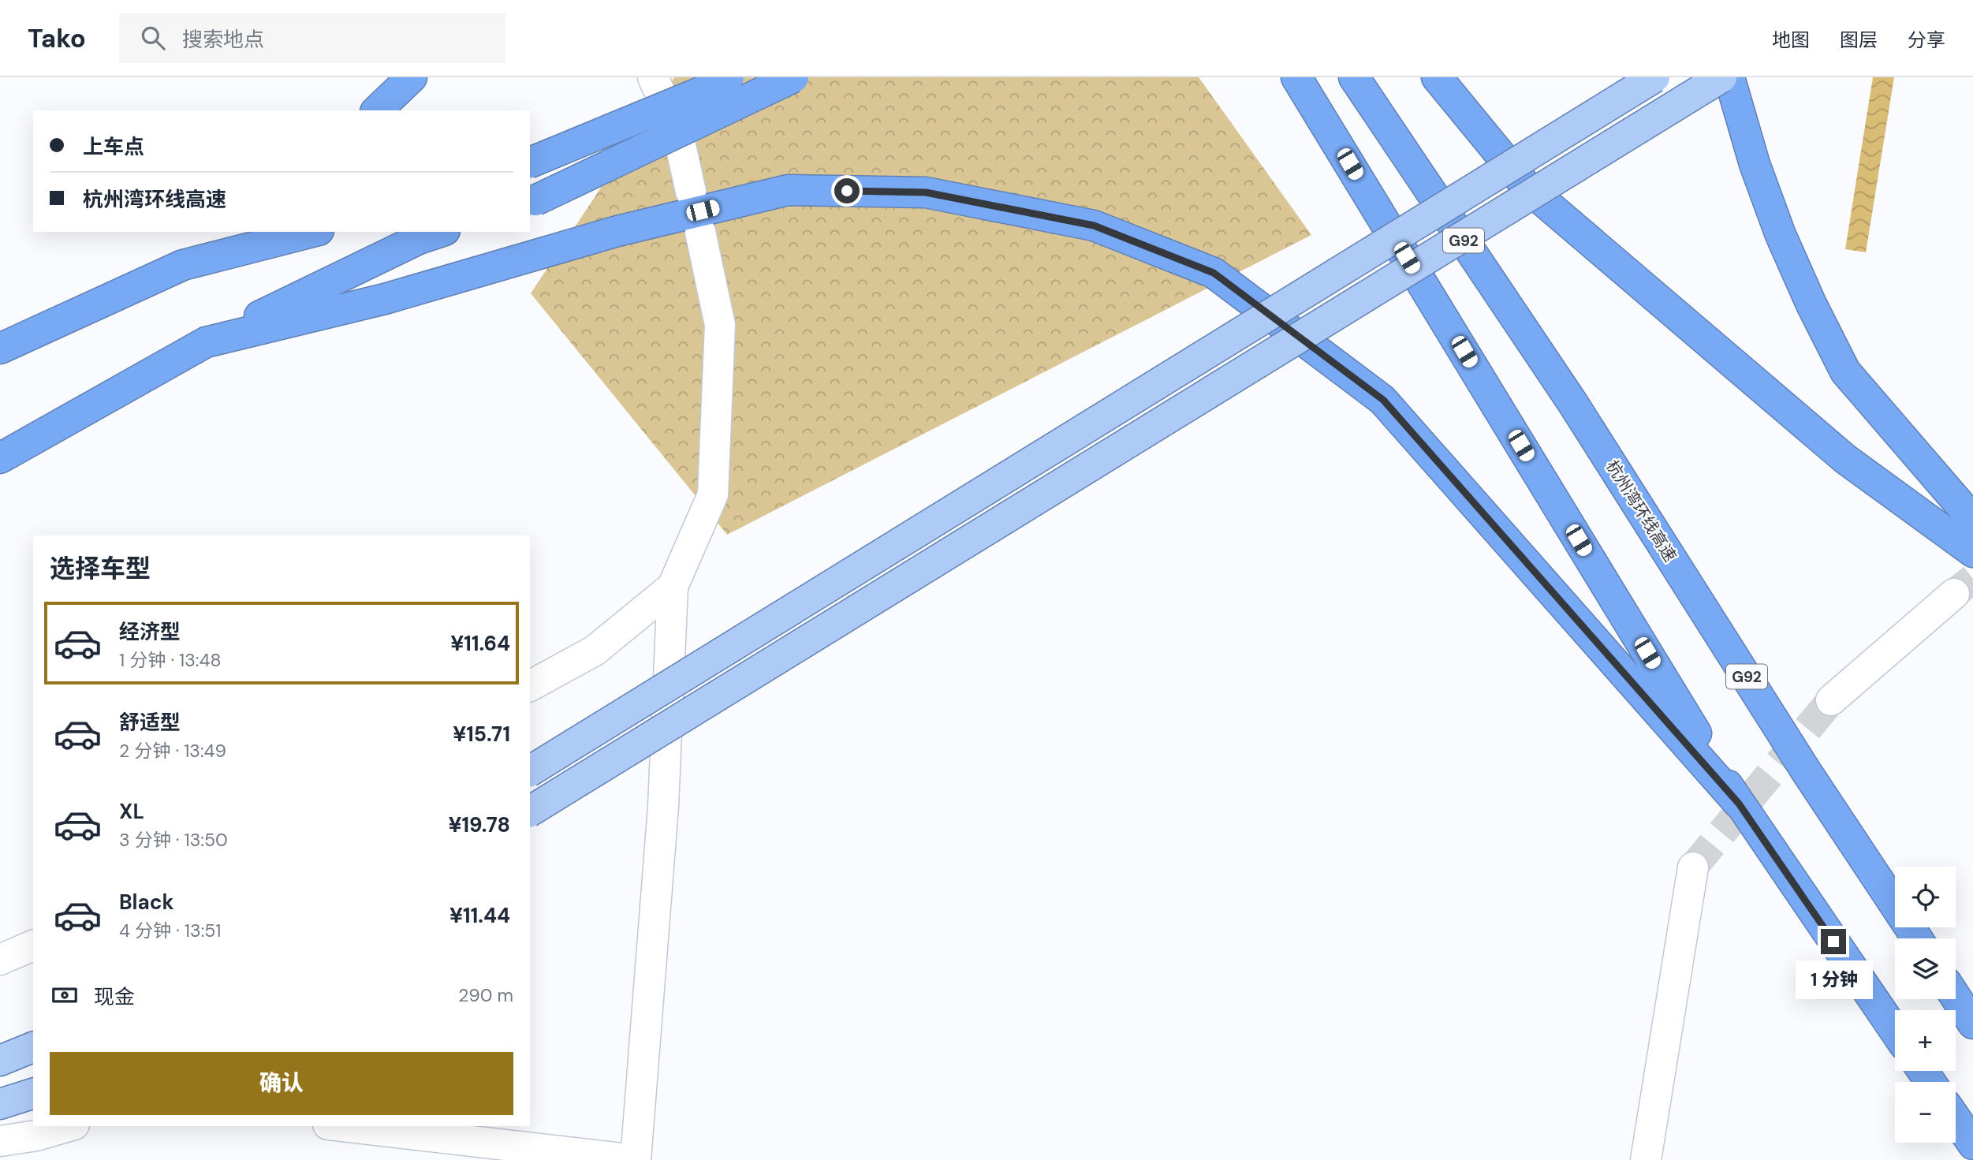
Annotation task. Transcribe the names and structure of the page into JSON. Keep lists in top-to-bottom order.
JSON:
{
  "streets": {
    "highway": ["G92", "杭州湾环线高速"]
  },
  "page": {
    "header": "Tako",
    "search": "搜索地点",
    "nav": ["地图", "图层", "分享"],
    "banner": ["上车点", "杭州湾环线高速"],
    "heading": "选择车型",
    "list": [
      {
        "name": "经济型",
        "note": "1 分钟 · 13:48",
        "value": "¥11.64"
      },
      {
        "name": "舒适型",
        "note": "2 分钟 · 13:49",
        "value": "¥15.71"
      },
      {
        "name": "XL",
        "note": "3 分钟 · 13:50",
        "value": "¥19.78"
      },
      {
        "name": "Black",
        "note": "4 分钟 · 13:51",
        "value": "¥11.44"
      }
    ],
    "map_buttons": ["+", "−"],
    "bubble": "1 分钟",
    "pay": ["现金", "290 m"],
    "buttons": "确认"
  }
}
